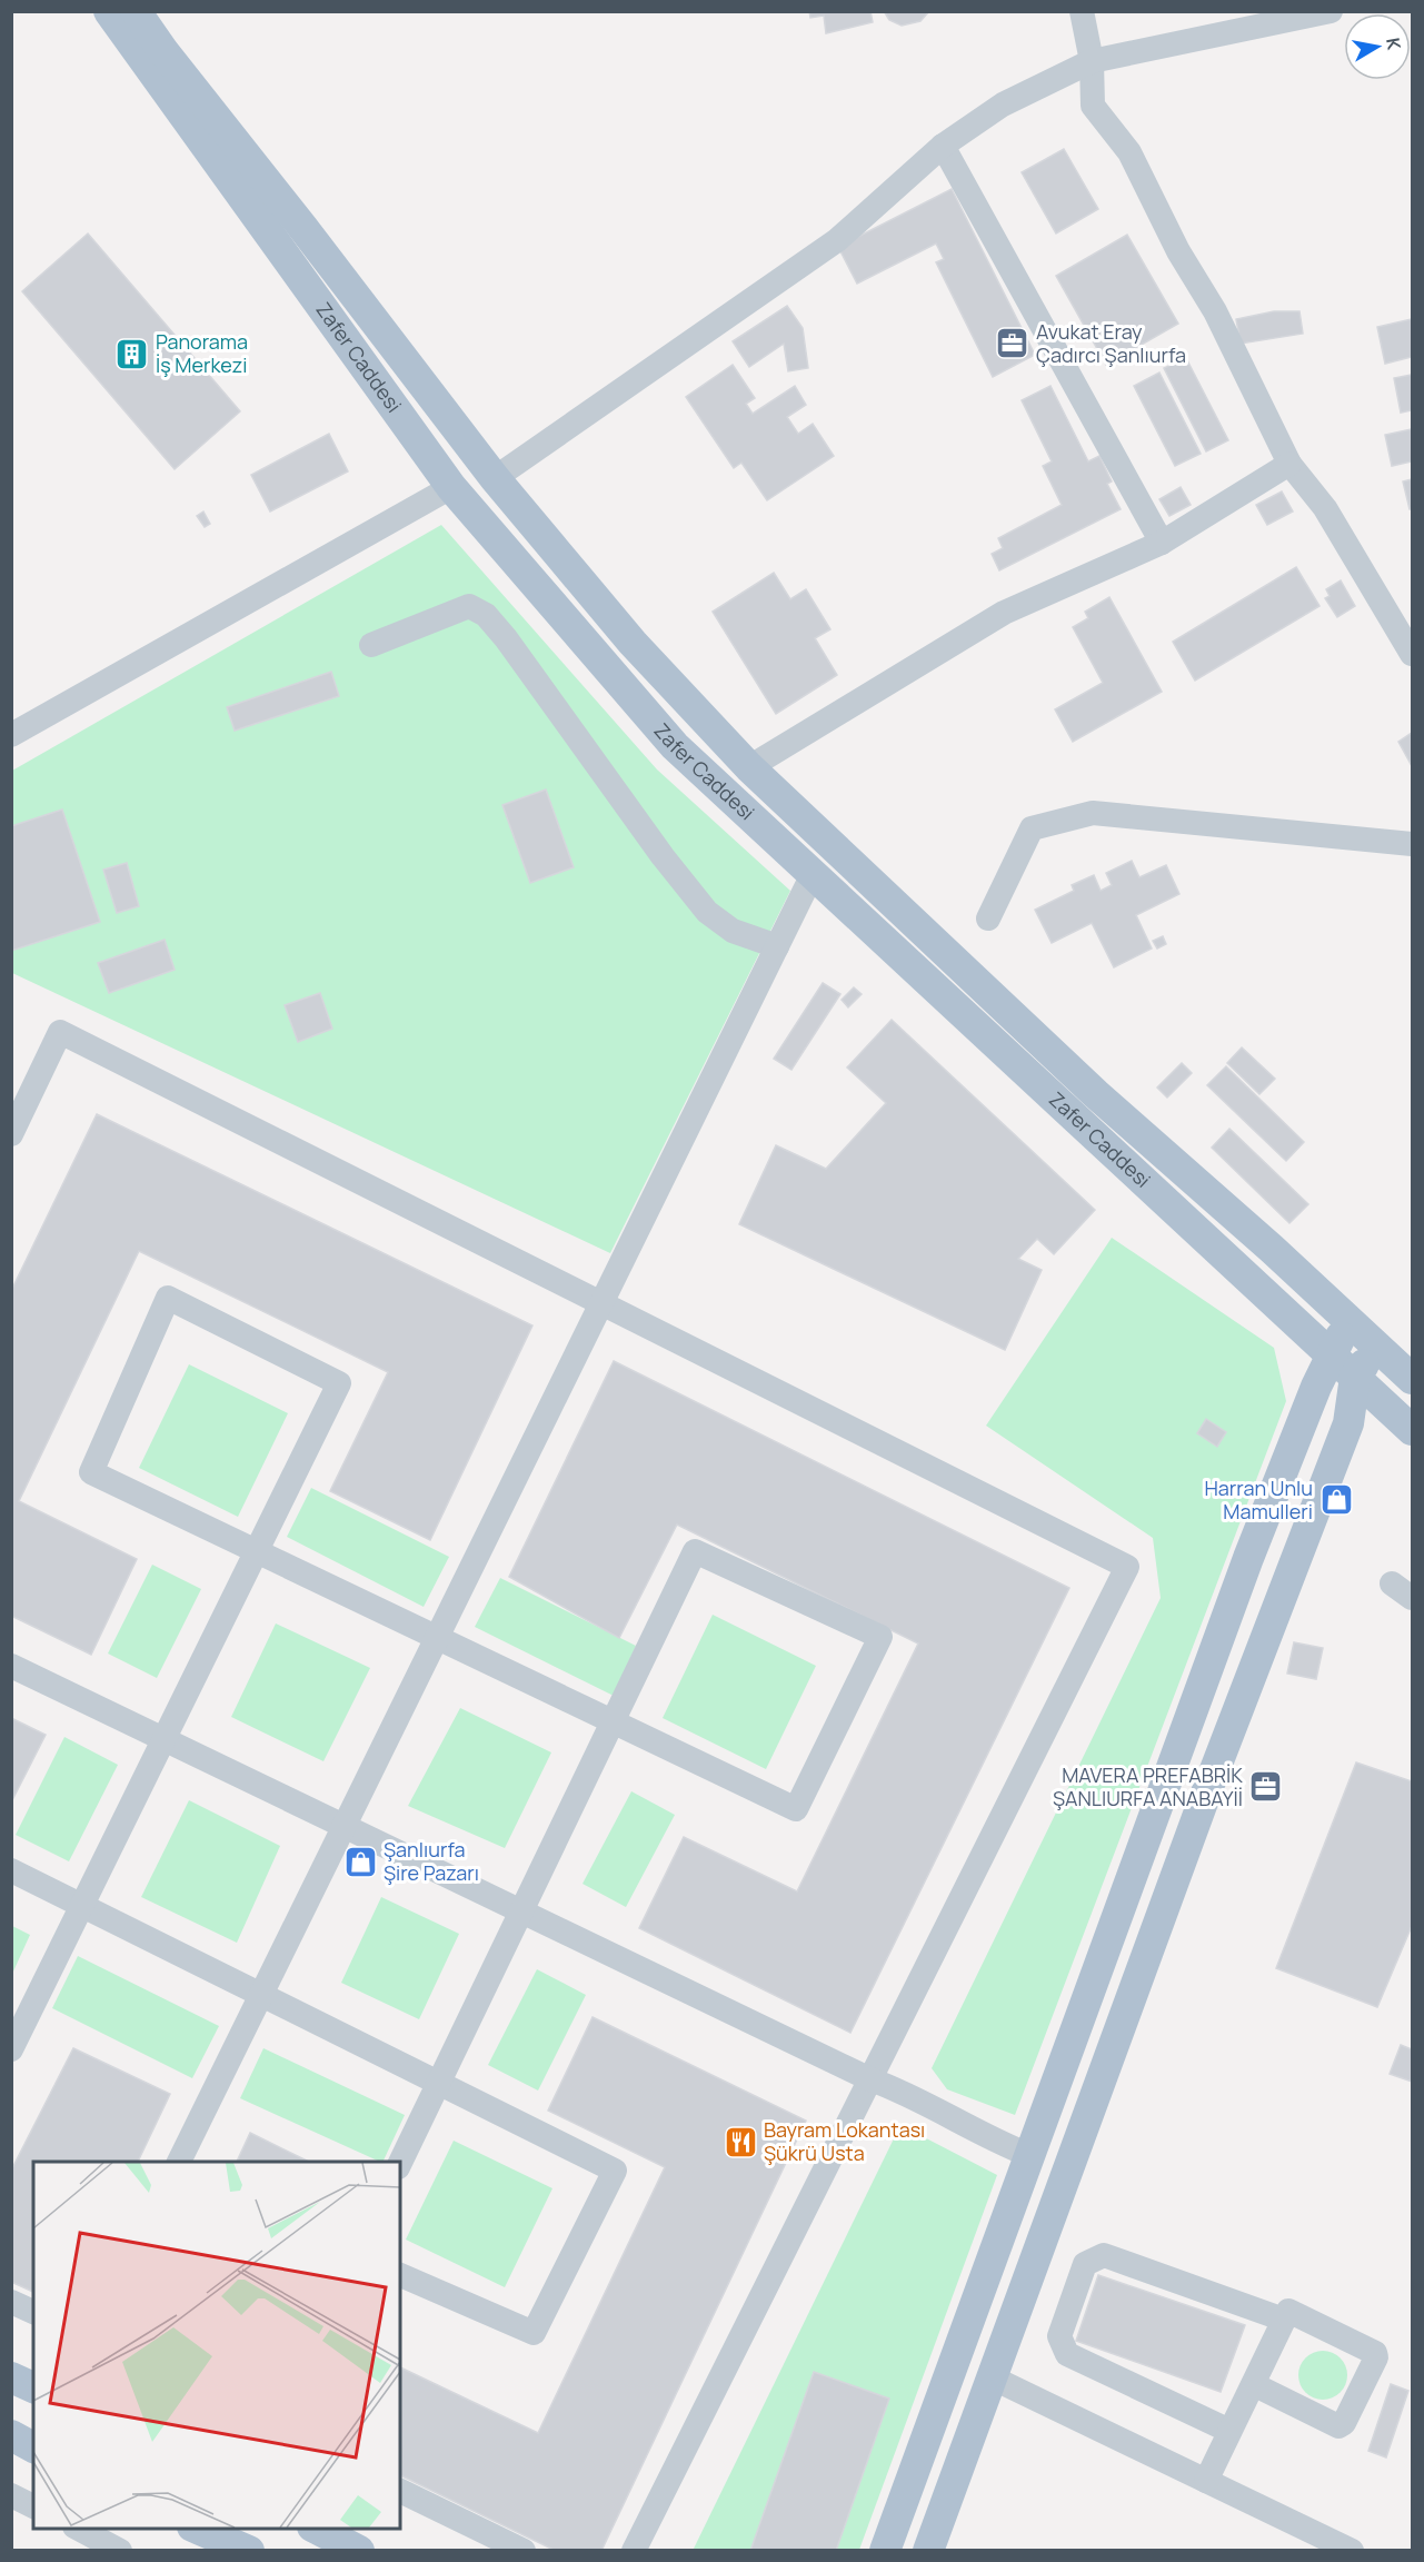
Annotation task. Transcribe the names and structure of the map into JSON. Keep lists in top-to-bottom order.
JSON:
{
  "streets": {
    "main road": ["Zafer Caddesi"]
  },
  "places": {
    "office": ["Avukat Eray Çadırcı Şanlıurfa", "MAVERA PREFABRİK ŞANLIURFA ANABAYİİ"],
    "building": ["Panorama İş Merkezi"],
    "shop": ["Harran Unlu Mamulleri", "Şanlıurfa Şire Pazarı"],
    "restaurant": ["Bayram Lokantası Şükrü Usta"]
  },
  "north": "right"
}
